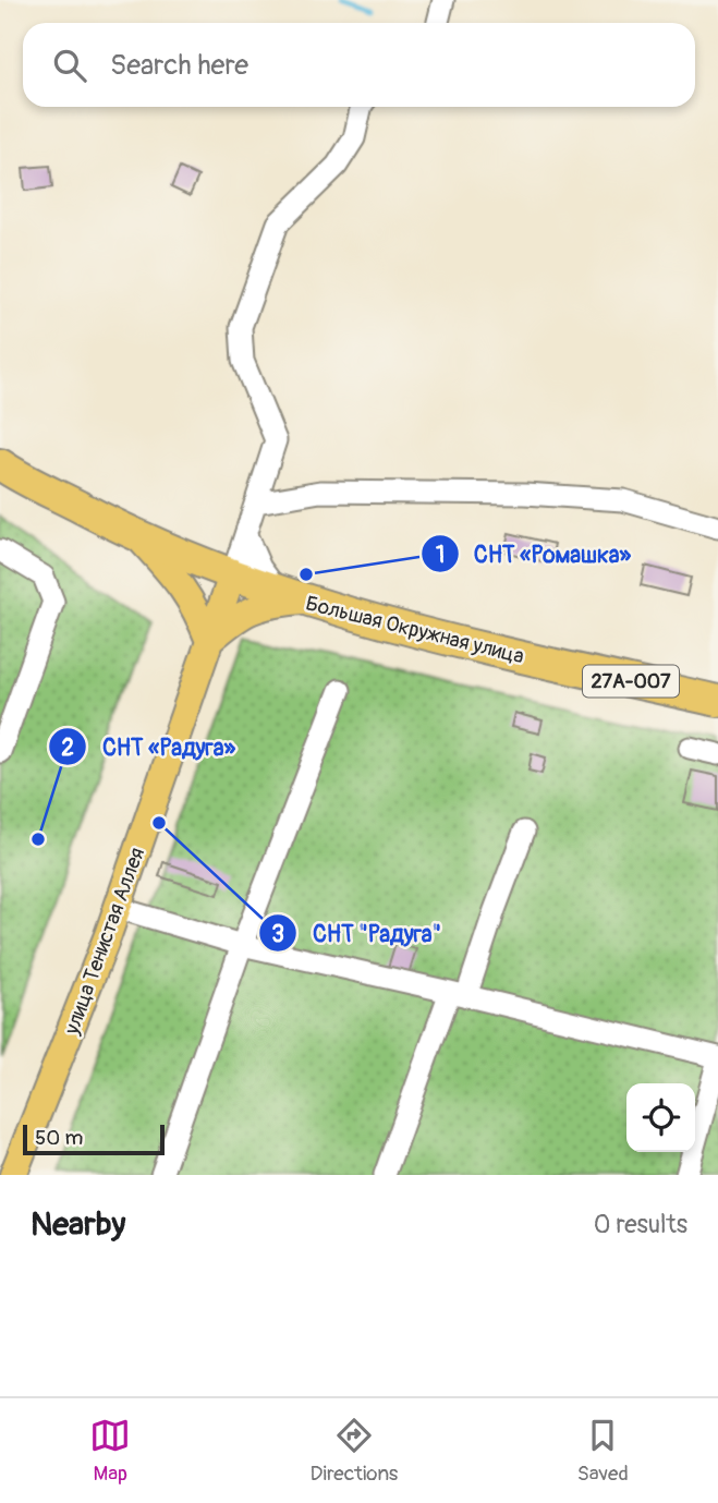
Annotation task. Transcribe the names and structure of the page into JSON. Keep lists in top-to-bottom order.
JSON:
{
  "streets": {
    "highway": ["Большая Окружная улица", "27А-007"],
    "main road": ["улица Тенистая Аллея"]
  },
  "crossings": [
    ["Большая Окружная улица", "улица Тенистая Аллея"]
  ],
  "places": ["СНТ «Ромашка»", "СНТ \"Радуга\"", "СНТ «Радуга»"],
  "scale_bar": "50 m",
  "page": {
    "search": "Search here",
    "scale": "50 m",
    "heading": ["Nearby", "0 results"],
    "nav": ["Map", "Directions", "Saved"]
  }
}
